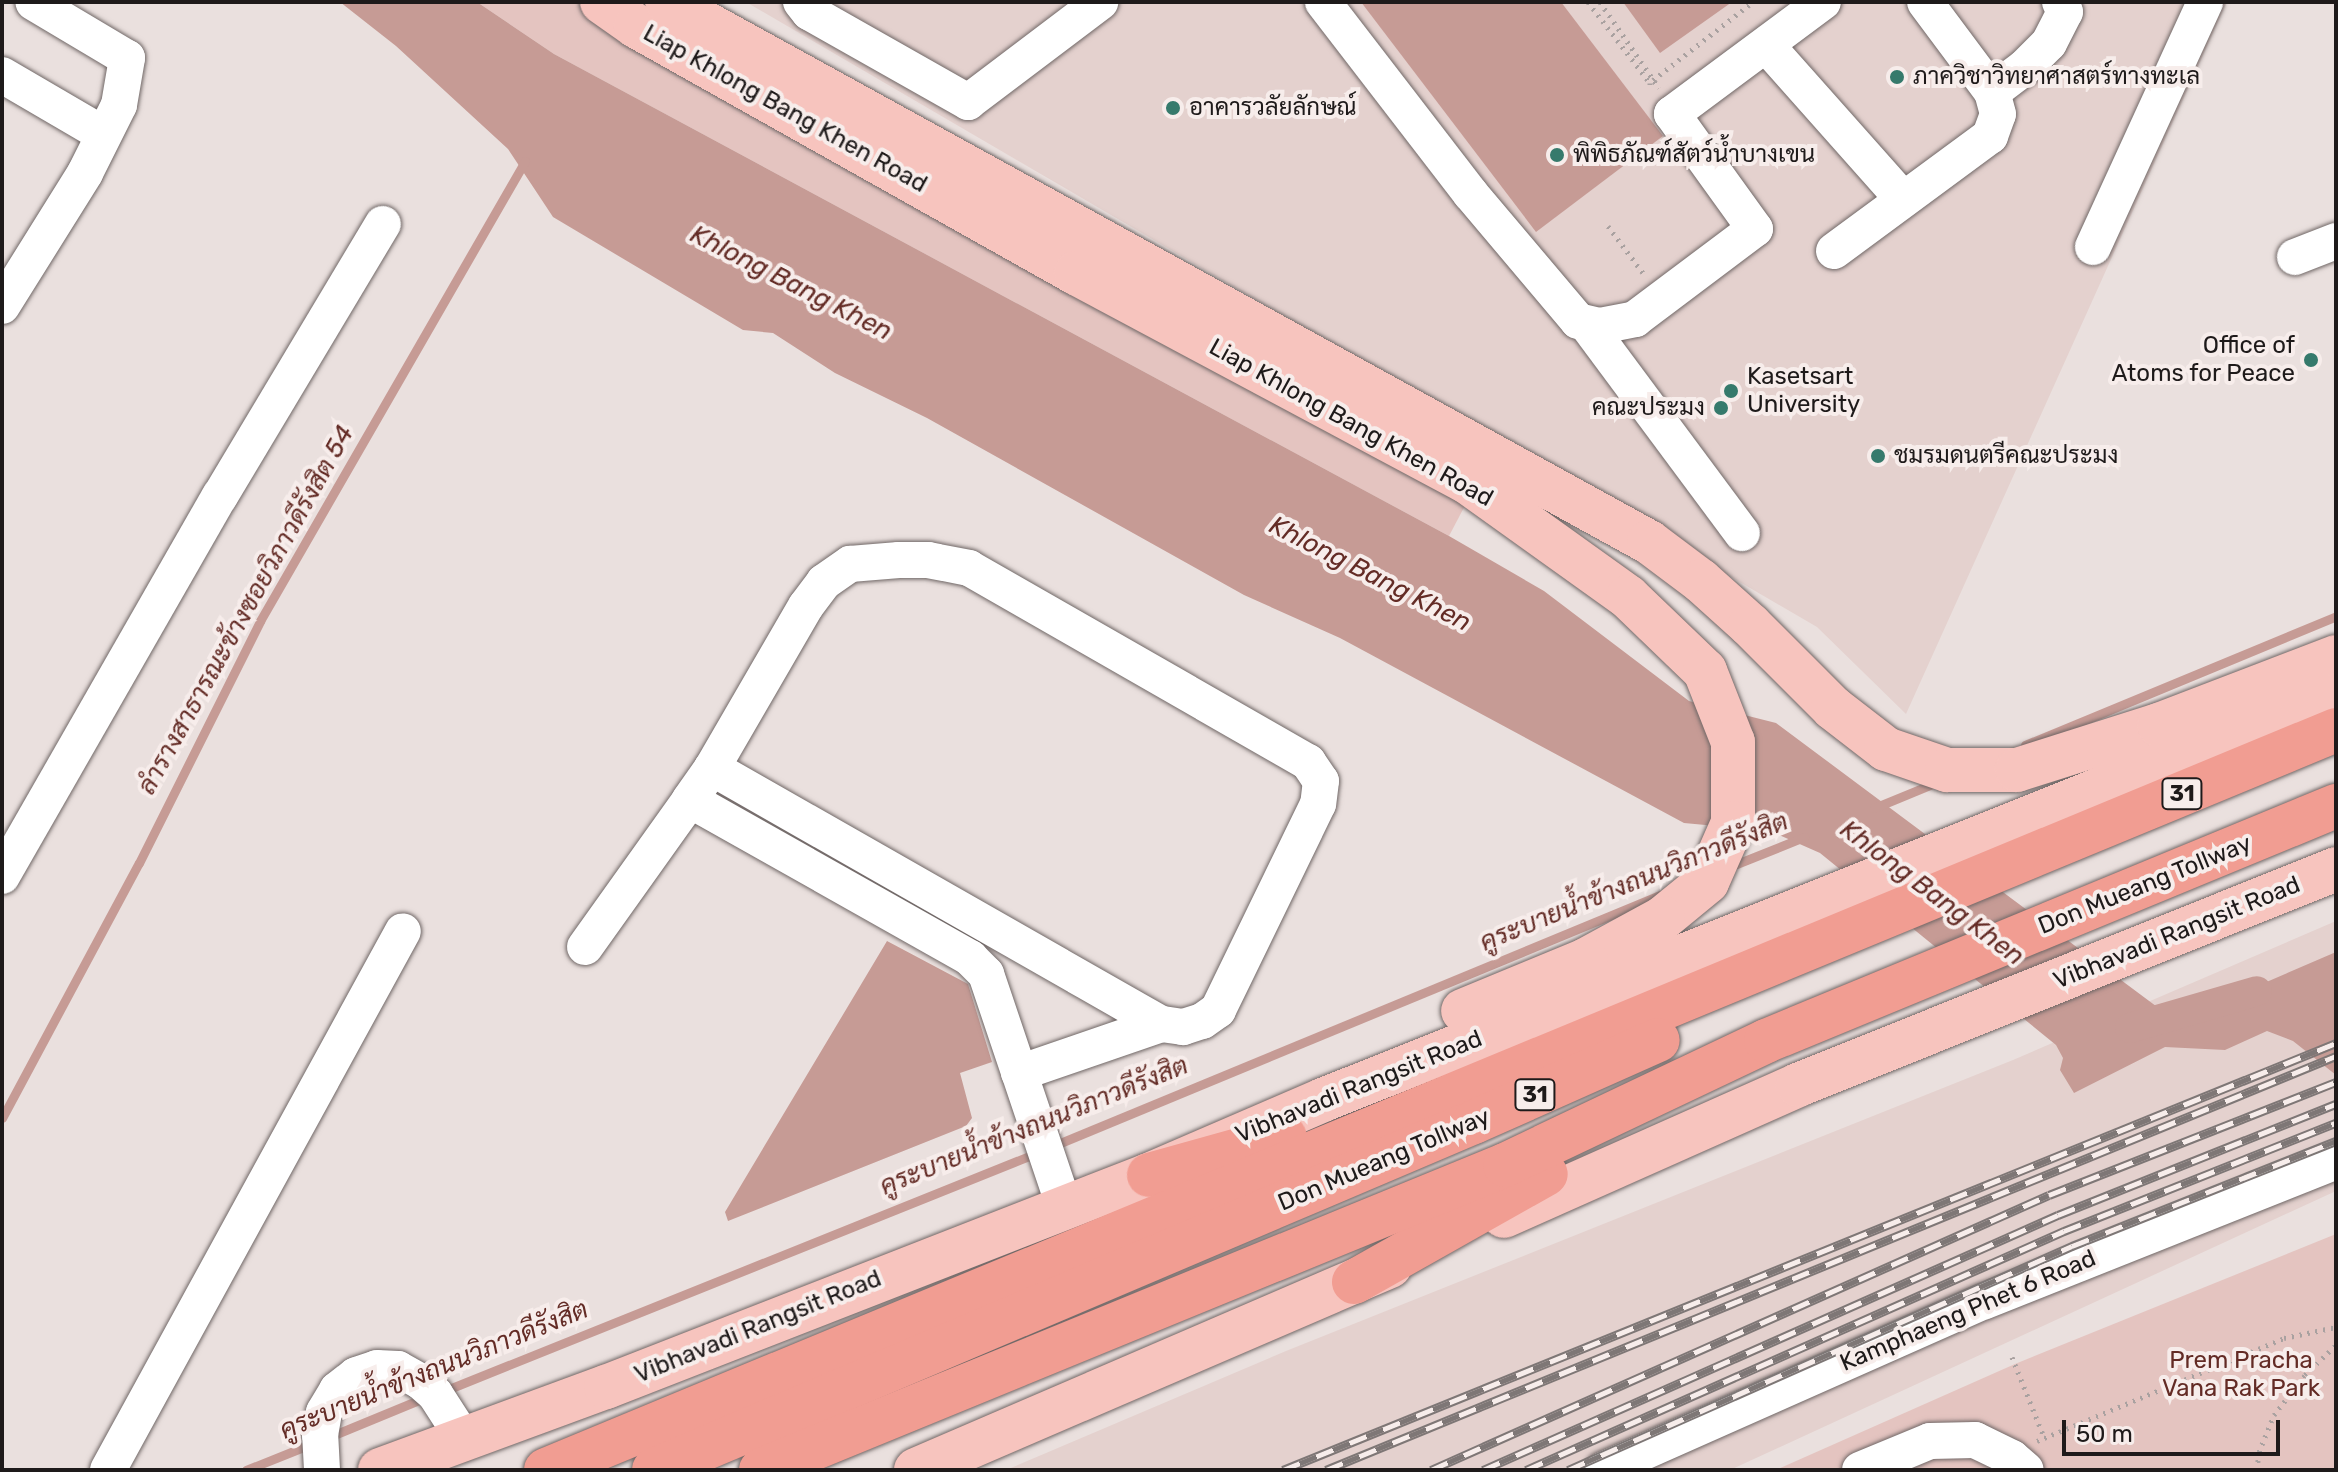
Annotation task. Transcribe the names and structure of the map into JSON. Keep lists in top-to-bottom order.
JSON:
{
  "streets": {
    "highway": ["31", "Don Mueang Tollway", "Vibhavadi Rangsit Road"],
    "main road": ["Liap Khlong Bang Khen Road"],
    "street": ["Kamphaeng Phet 6 Road"]
  },
  "crossings": [
    ["Liap Khlong Bang Khen Road", "Vibhavadi Rangsit Road"]
  ],
  "water": ["Khlong Bang Khen", "ลำรางสาธารณะข้างซอยวิภาวดีรังสิต 54", "คูระบายน้ำข้างถนนวิภาวดีรังสิต"],
  "parks": ["Prem Pracha Vana Rak Park"],
  "places": [
    "ภาควิชาวิทยาศาสตร์ทางทะเล",
    "อาคารวลัยลักษณ์",
    "พิพิธภัณฑ์สัตว์น้ำบางเขน",
    "Office of Atoms for Peace",
    "Kasetsart University",
    "คณะประมง",
    "ชมรมดนตรีคณะประมง"
  ],
  "scale_bar": "50 m"
}
